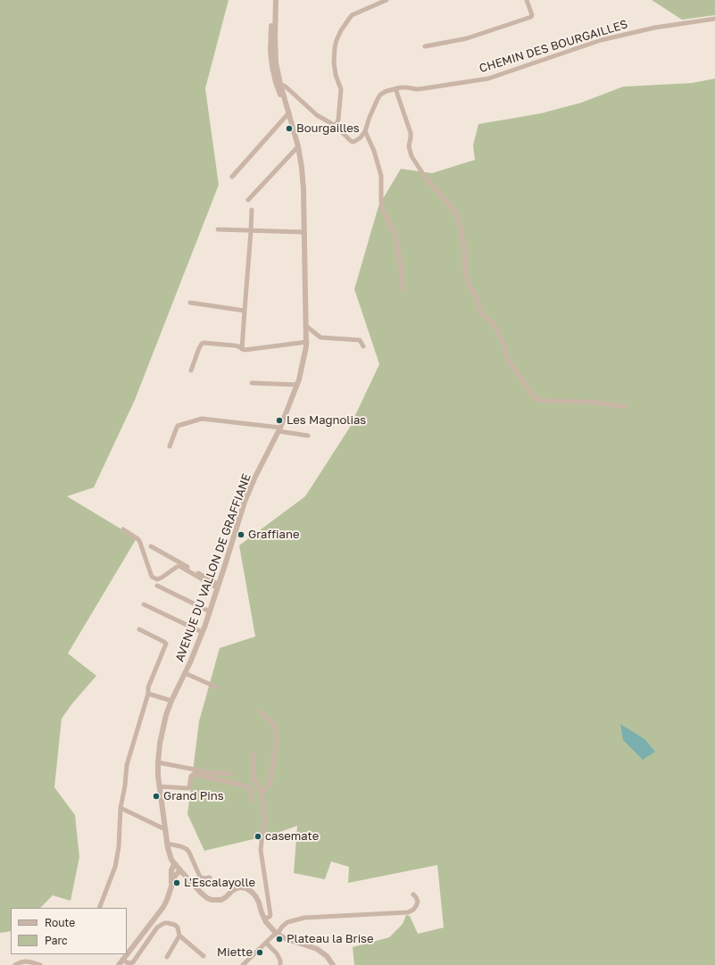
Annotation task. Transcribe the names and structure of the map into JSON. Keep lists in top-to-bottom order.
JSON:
{
  "streets": {
    "street": ["CHEMIN DES BOURGAILLES", "AVENUE DU VALLON DE GRAFFIANE"]
  },
  "places": [
    "Bourgailles",
    "Les Magnolias",
    "Graffiane",
    "Grand Pins",
    "casemate",
    "L'Escalayolle",
    "Plateau la Brise",
    "Miette"
  ],
  "legend": ["Route", "Parc"]
}
